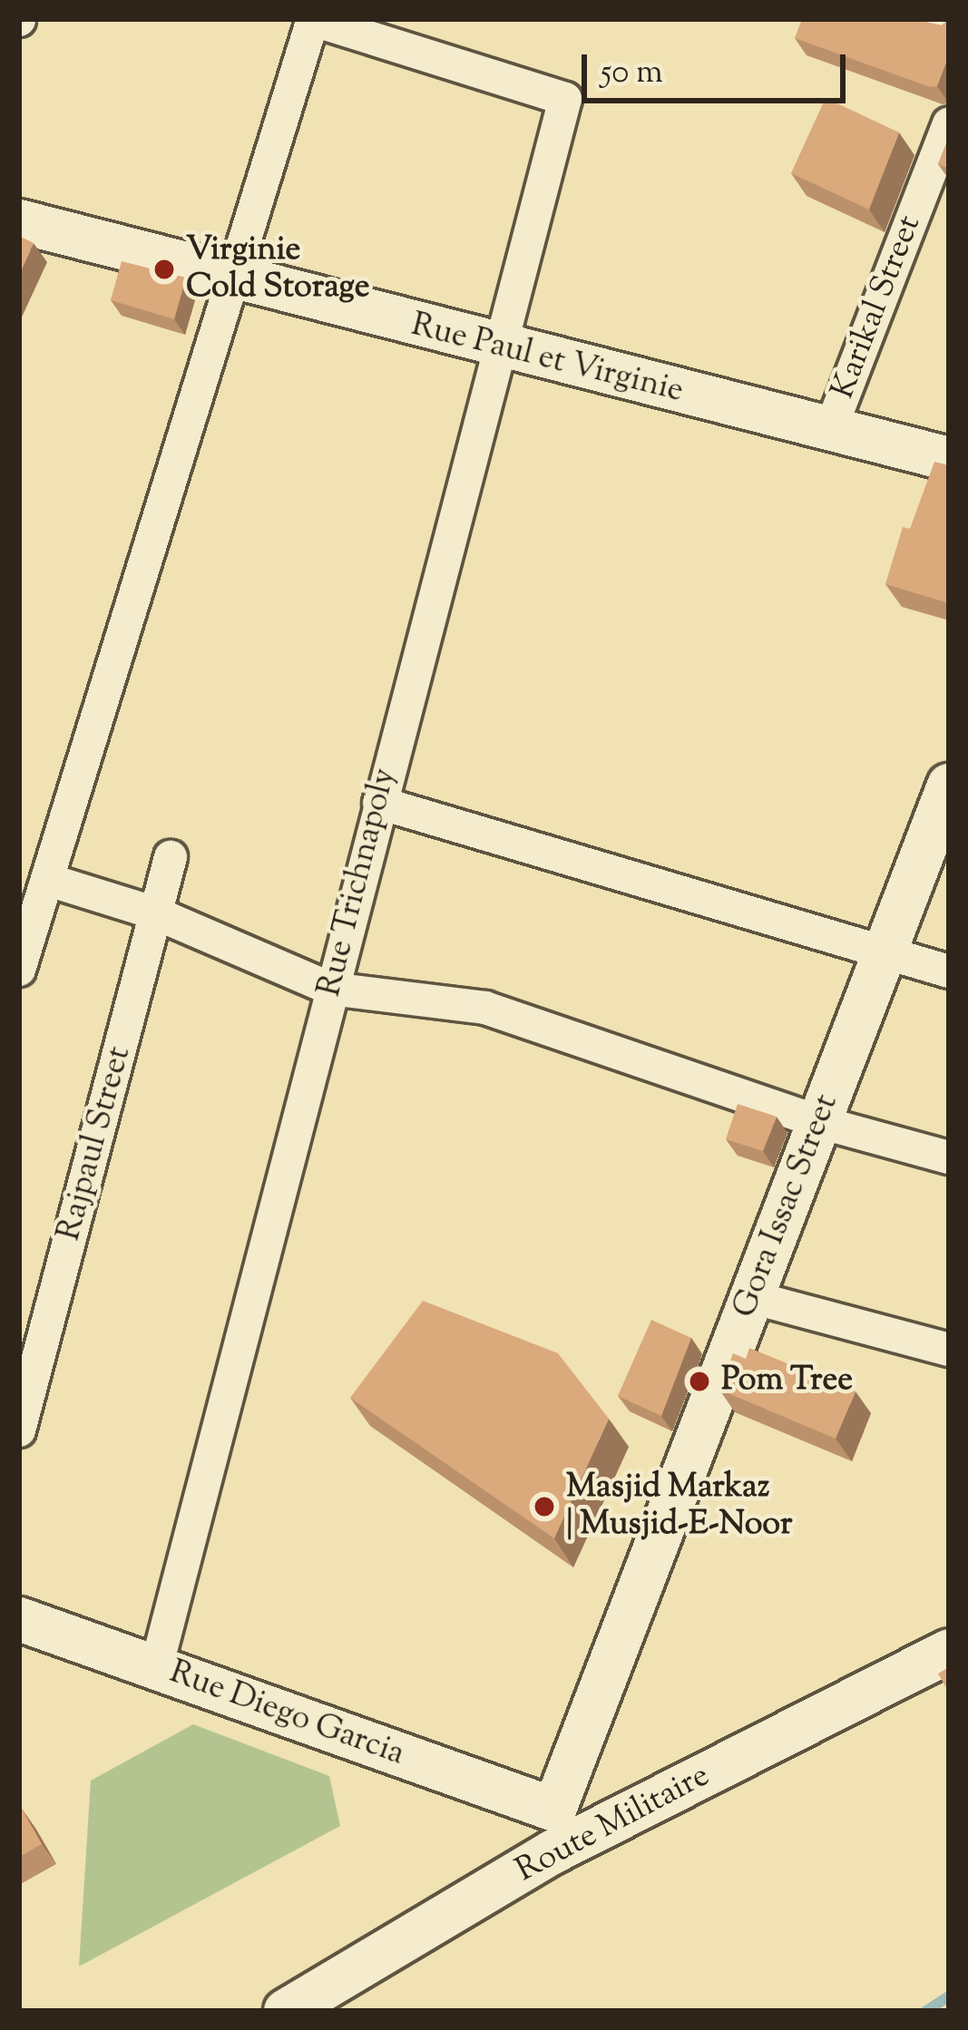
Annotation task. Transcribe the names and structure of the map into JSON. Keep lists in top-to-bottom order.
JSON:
{
  "streets": {
    "street": [
      "Karikal Street",
      "Rue Paul et Virginie",
      "Rue Trichnapoly",
      "Rajpaul Street",
      "Gora Issac Street",
      "Rue Diego Garcia",
      "Route Militaire"
    ]
  },
  "crossings": [
    ["Karikal Street", "Rue Paul et Virginie"],
    ["Rue Paul et Virginie", "Rue Trichnapoly"],
    ["Rue Trichnapoly", "Rue Diego Garcia"],
    ["Gora Issac Street", "Rue Diego Garcia"]
  ],
  "places": ["Virginie Cold Storage", "Pom Tree", "Masjid Markaz | Musjid-E-Noor"],
  "scale_bar": "50 m"
}
